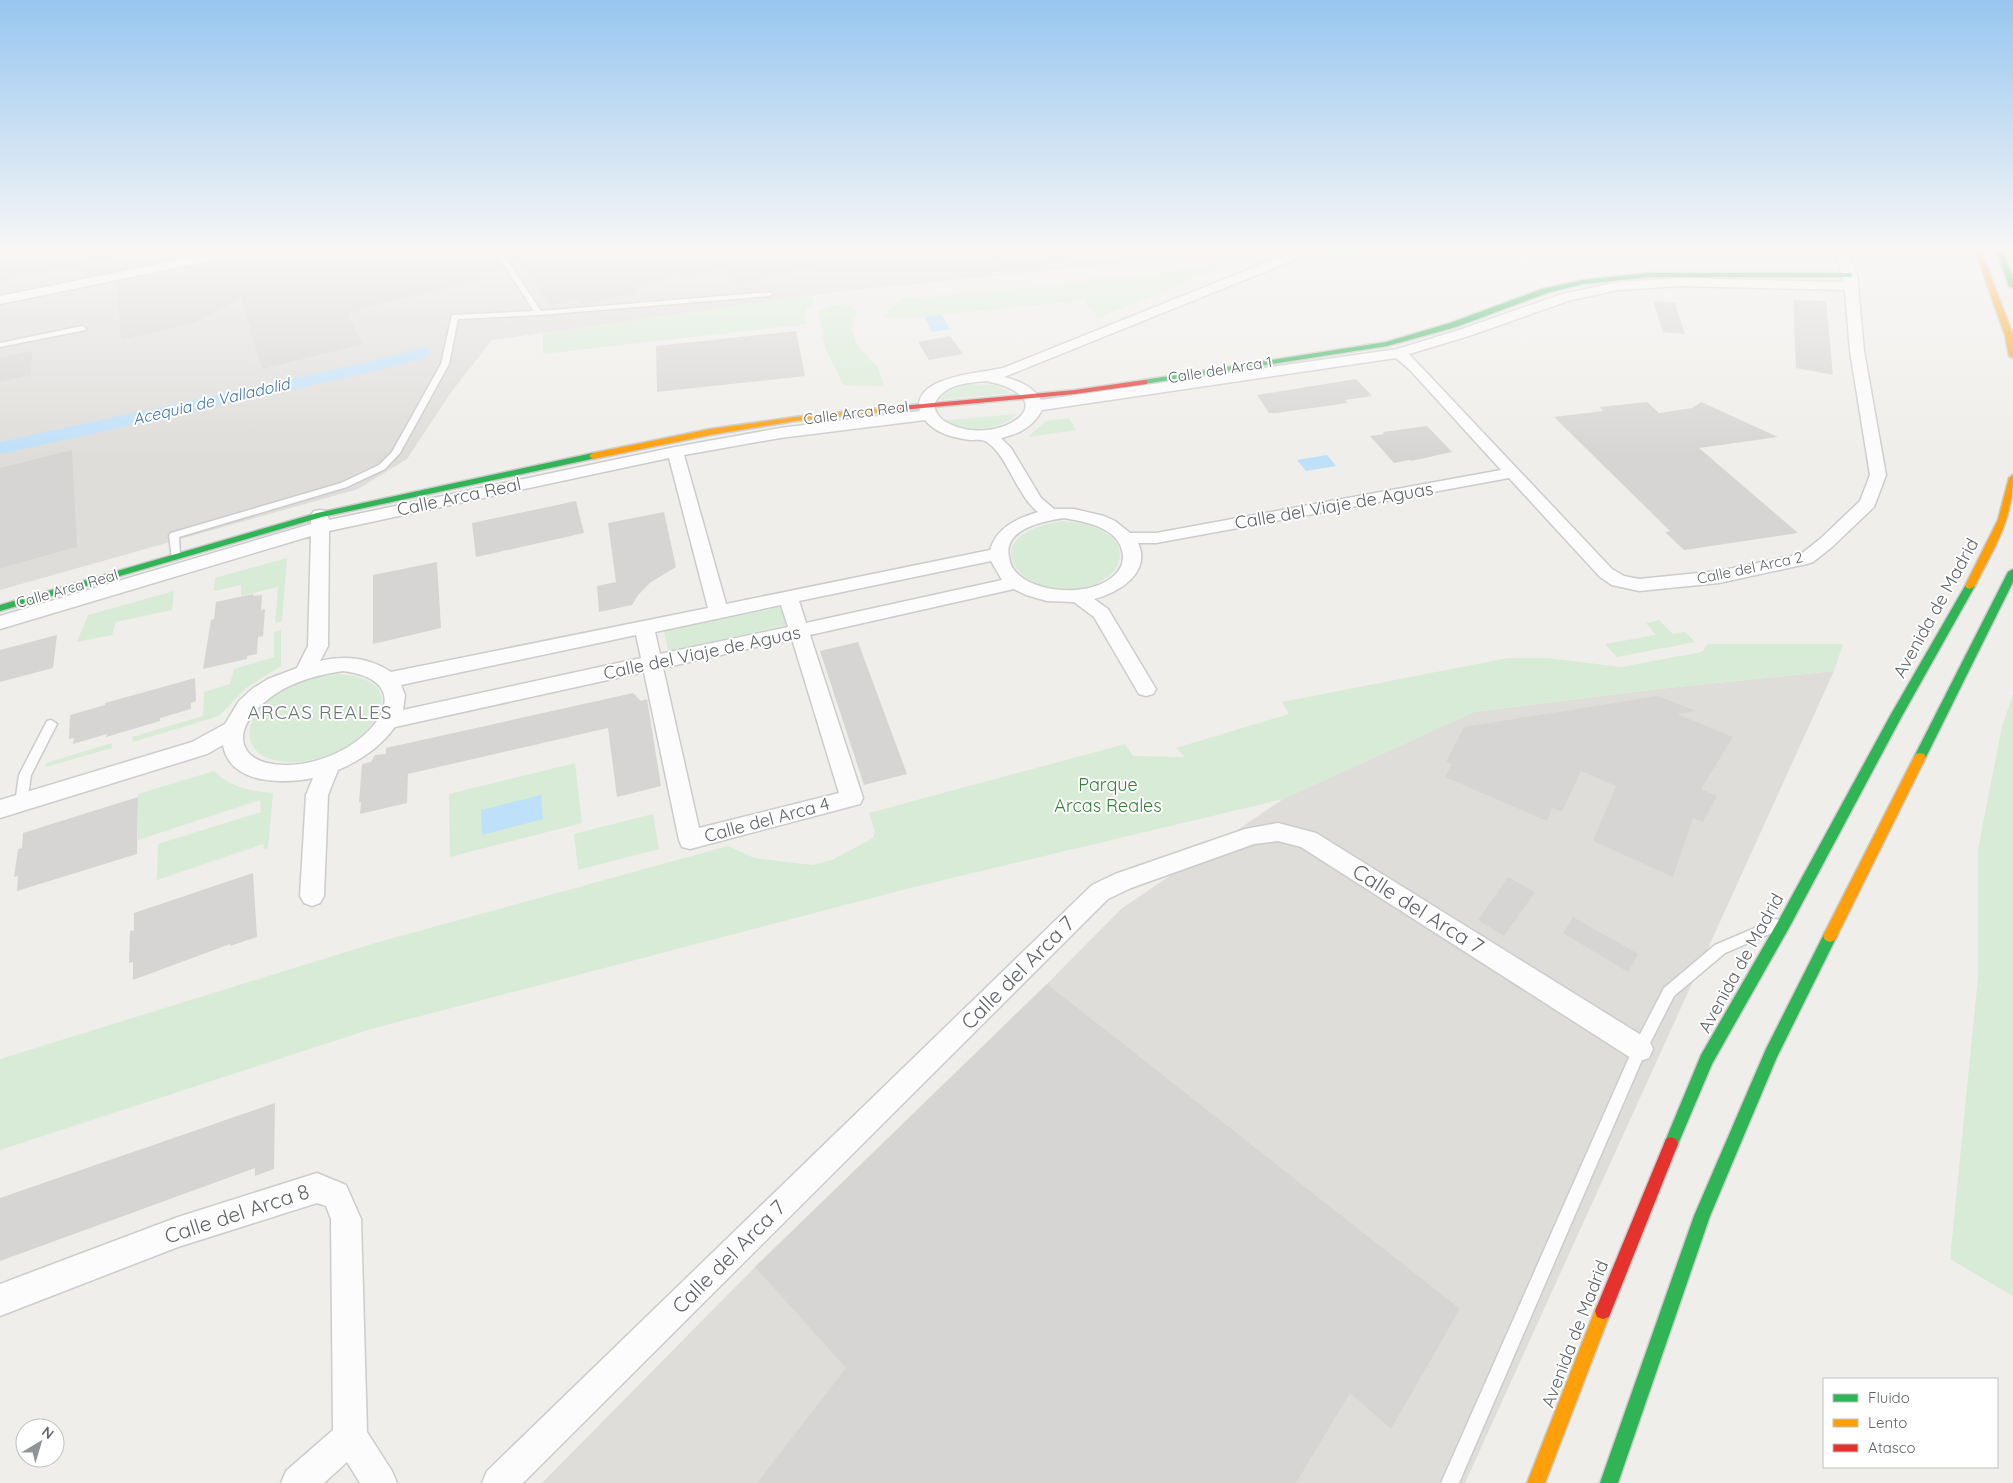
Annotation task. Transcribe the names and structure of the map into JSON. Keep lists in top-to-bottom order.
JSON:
{
  "streets": {
    "main road": ["Calle del Arca 1", "Calle Arca Real", "Avenida de Madrid"],
    "street": [
      "Calle del Viaje de Aguas",
      "Calle del Arca 2",
      "Calle del Arca 4",
      "Calle del Arca 7",
      "Calle del Arca 8"
    ]
  },
  "crossings": [
    ["Calle del Arca 1", "Calle Arca Real"],
    ["Calle del Arca 1", "Calle del Arca 2"],
    ["Calle del Viaje de Aguas", "Calle del Arca 2"],
    ["Calle del Viaje de Aguas", "Calle del Arca 4"]
  ],
  "districts": ["ARCAS REALES"],
  "water": ["Acequia de Valladolid"],
  "parks": ["Parque Arcas Reales"],
  "legend": ["Fluido", "Lento", "Atasco"],
  "north": "top right"
}
